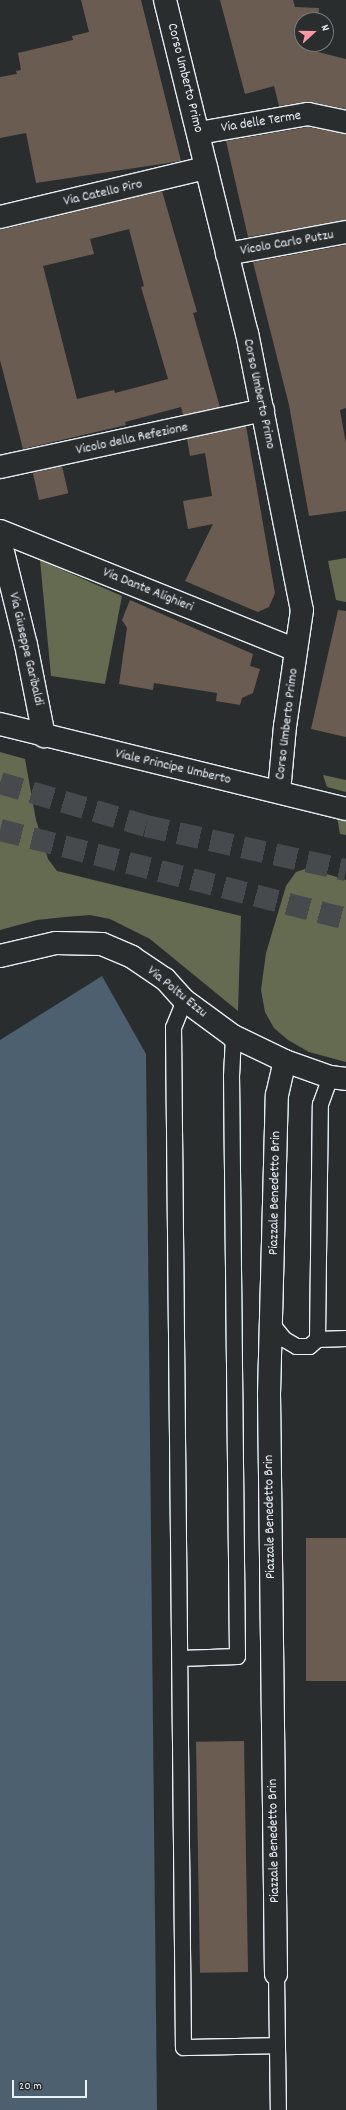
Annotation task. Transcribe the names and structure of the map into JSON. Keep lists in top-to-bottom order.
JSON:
{
  "streets": {
    "street": [
      "Corso Umberto Primo",
      "Via delle Terme",
      "Via Catello Piro",
      "Vicolo Carlo Putzu",
      "Vicolo della Refezione",
      "Via Dante Alighieri",
      "Via Giuseppe Garibaldi",
      "Viale Principe Umberto",
      "Via Poltu Ezzu",
      "Piazzale Benedetto Brin"
    ]
  },
  "crossings": [
    ["Corso Umberto Primo", "Via delle Terme"],
    ["Corso Umberto Primo", "Via Catello Piro"],
    ["Corso Umberto Primo", "Vicolo Carlo Putzu"],
    ["Corso Umberto Primo", "Vicolo della Refezione"],
    ["Corso Umberto Primo", "Via Dante Alighieri"],
    ["Corso Umberto Primo", "Viale Principe Umberto"],
    ["Via Giuseppe Garibaldi", "Viale Principe Umberto"],
    ["Via Poltu Ezzu", "Piazzale Benedetto Brin"]
  ],
  "scale_bar": "20 m",
  "north": "right"
}
